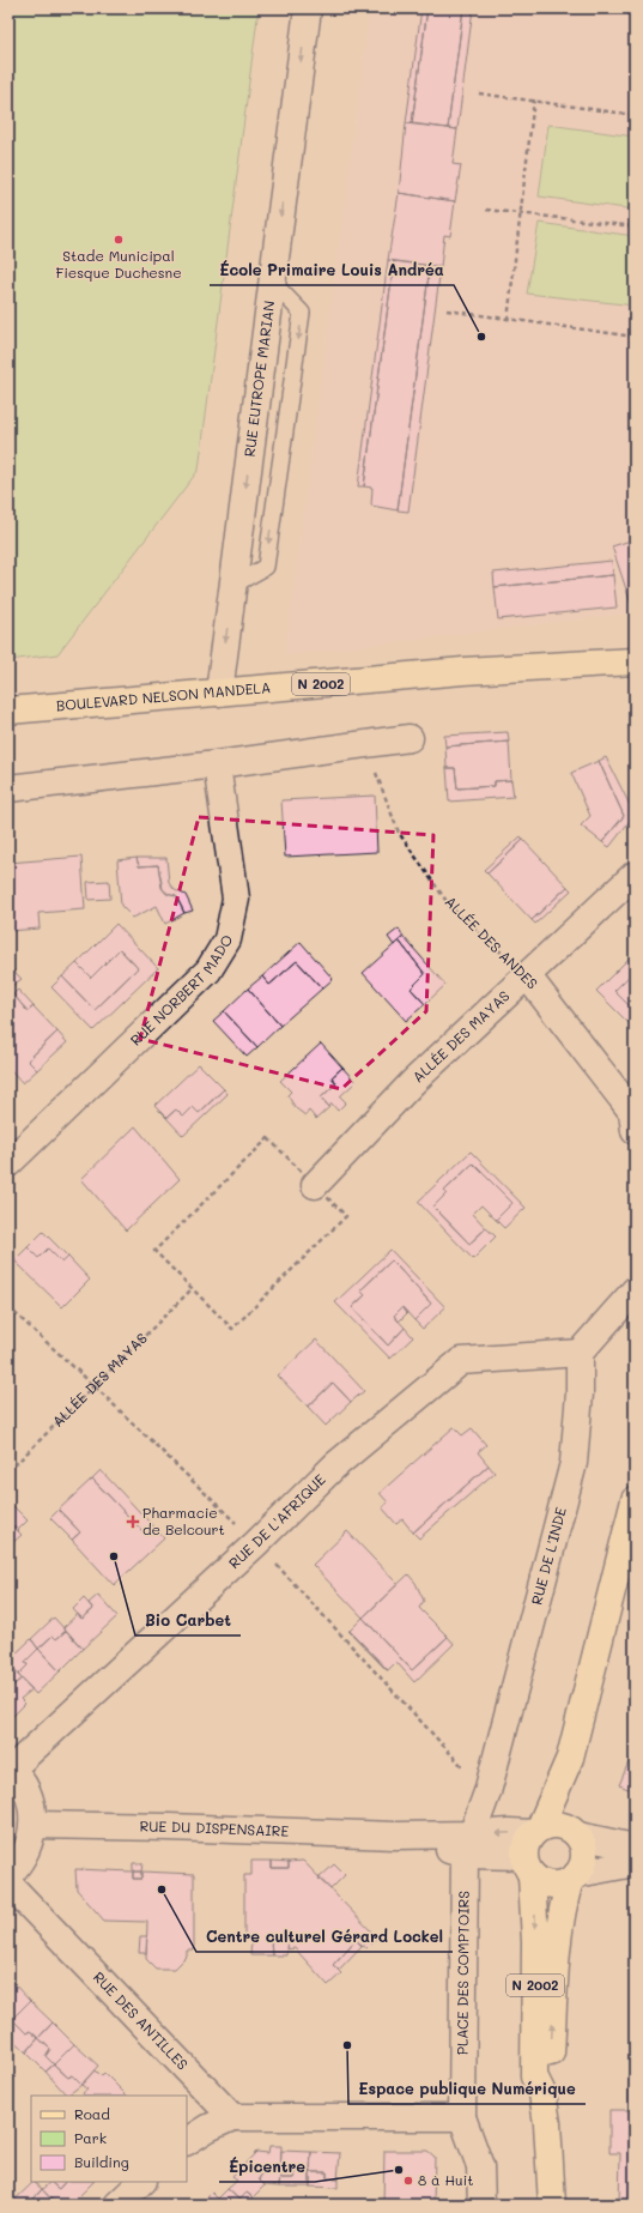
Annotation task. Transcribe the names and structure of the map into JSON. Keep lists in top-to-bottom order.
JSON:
{
  "streets": {
    "main road": ["N 2002", "BOULEVARD NELSON MANDELA"],
    "street": [
      "RUE EUTROPE MARIAN",
      "ALLÉE DES ANDES",
      "RUE NORBERT MADO",
      "ALLÉE DES MAYAS",
      "RUE DE L'AFRIQUE",
      "RUE DE L'INDE",
      "RUE DU DISPENSAIRE",
      "PLACE DES COMPTOIRS",
      "RUE DES ANTILLES"
    ]
  },
  "crossings": [
    ["RUE EUTROPE MARIAN", "BOULEVARD NELSON MANDELA"],
    ["N 2002", "RUE DU DISPENSAIRE"],
    ["ALLÉE DES ANDES", "ALLÉE DES MAYAS"],
    ["RUE DE L'AFRIQUE", "RUE DE L'INDE"],
    ["RUE DE L'INDE", "RUE DU DISPENSAIRE"],
    ["RUE DE L'INDE", "PLACE DES COMPTOIRS"],
    ["RUE DU DISPENSAIRE", "PLACE DES COMPTOIRS"]
  ],
  "one_way": ["RUE EUTROPE MARIAN"],
  "places": {
    "other": [
      "Stade Municipal Fiesque Duchesne",
      "École Primaire Louis Andréa",
      "Bio Carbet",
      "Centre culturel Gérard Lockel",
      "Espace publique Numérique",
      "Épicentre",
      "8 à Huit"
    ],
    "health": ["Pharmacie de Belcourt"]
  },
  "legend": ["Road", "Park", "Building"]
}
